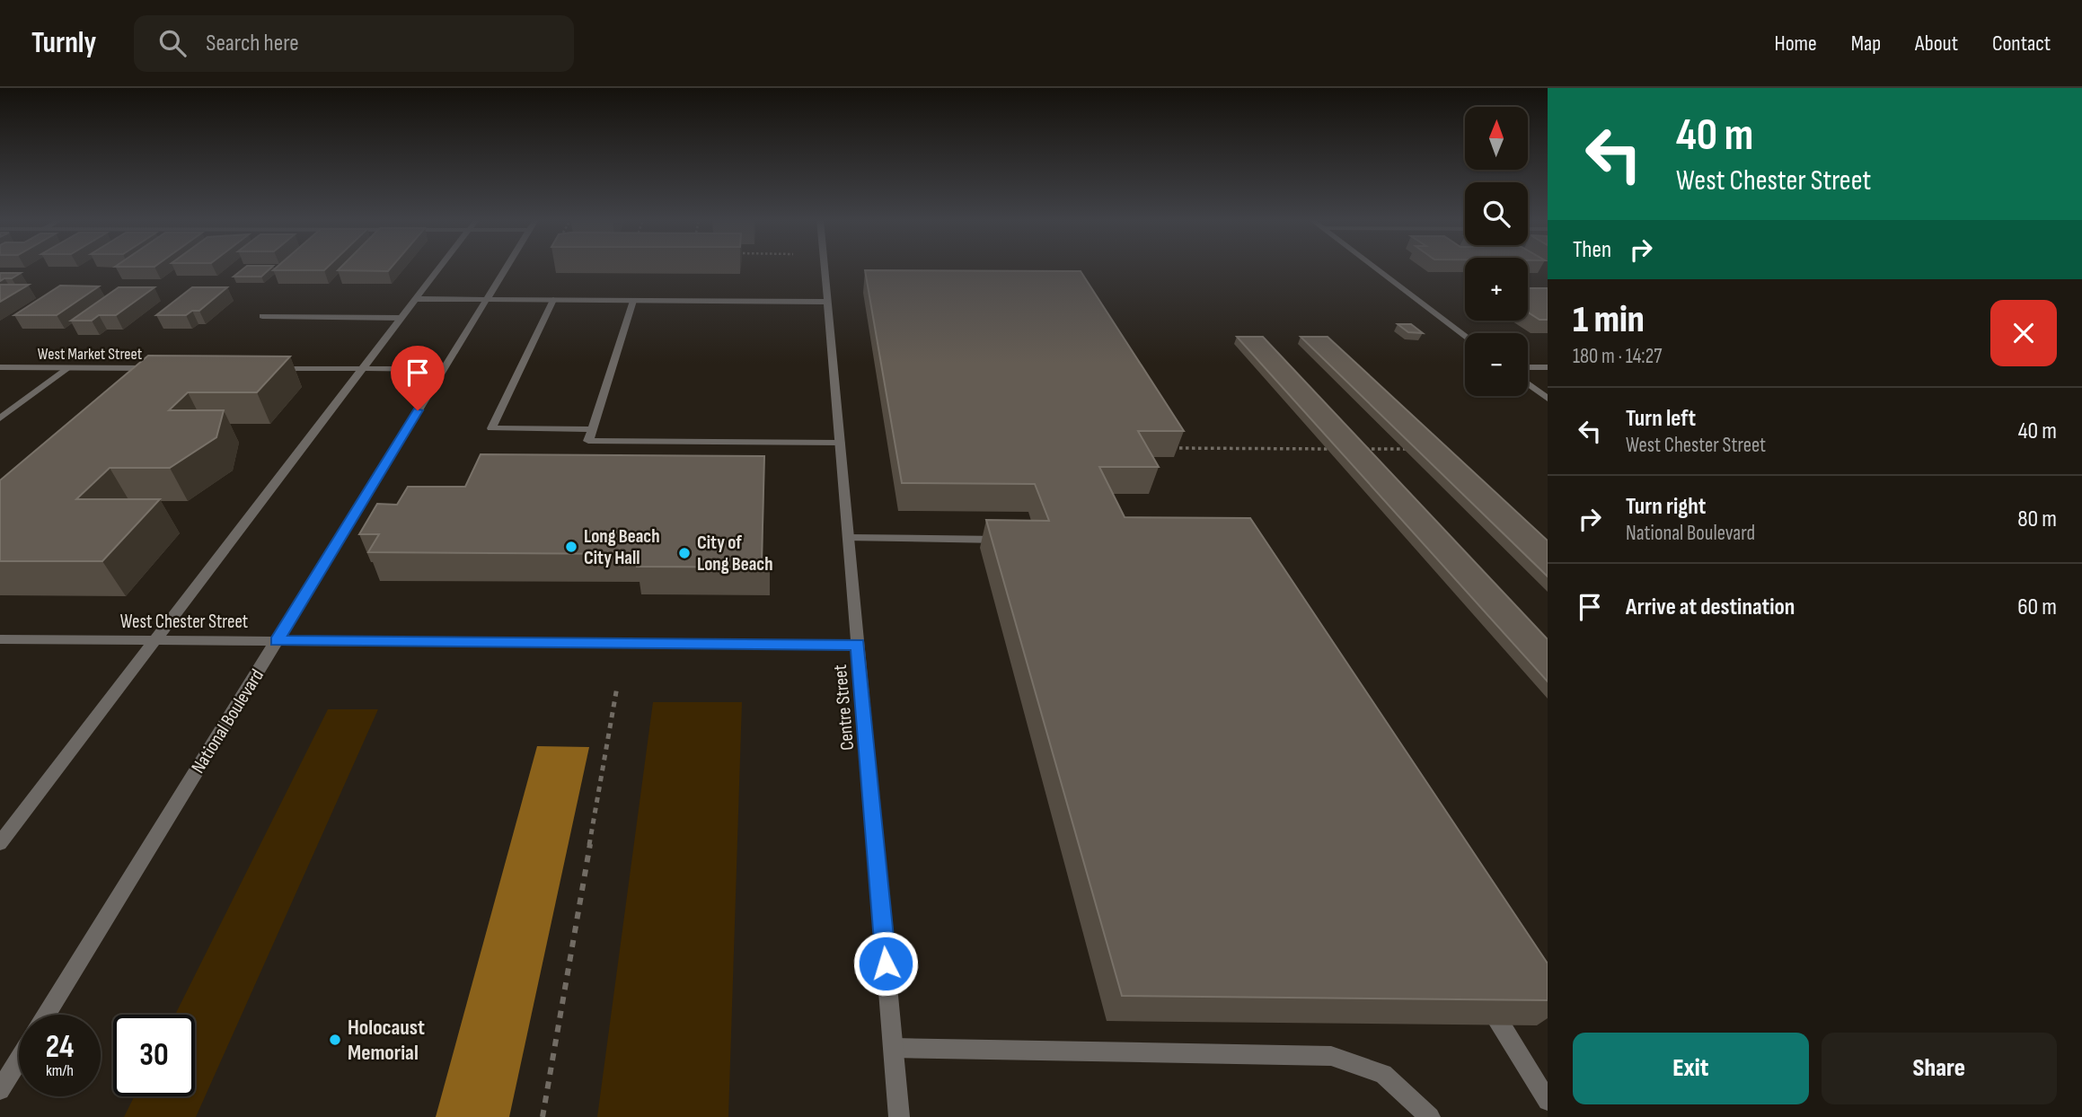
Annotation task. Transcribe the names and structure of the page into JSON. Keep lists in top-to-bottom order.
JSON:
{
  "streets": {
    "street": [
      "West Market Street",
      "West Chester Street",
      "Centre Street",
      "National Boulevard"
    ]
  },
  "crossings": [
    ["West Chester Street", "Centre Street"],
    ["West Chester Street", "National Boulevard"]
  ],
  "places": ["Long Beach City Hall", "City of Long Beach", "Holocaust Memorial"],
  "north": "top",
  "page": {
    "header": "Turnly",
    "search": "Search here",
    "nav": [
      "Home",
      "Map",
      "About",
      "Contact"
    ],
    "turn": ["40 m", "West Chester Street"],
    "map_buttons": ["+", "−"],
    "then": "Then",
    "heading": ["1 min", "180 m · 14:27"],
    "list": [
      {
        "name": "Turn left",
        "note": "West Chester Street",
        "value": "40 m"
      },
      {
        "name": "Turn right",
        "note": "National Boulevard",
        "value": "80 m"
      },
      {
        "name": "Arrive at destination",
        "value": "60 m"
      }
    ],
    "speed": "24 km/h",
    "limit": "30",
    "buttons": ["Exit", "Share"]
  }
}
